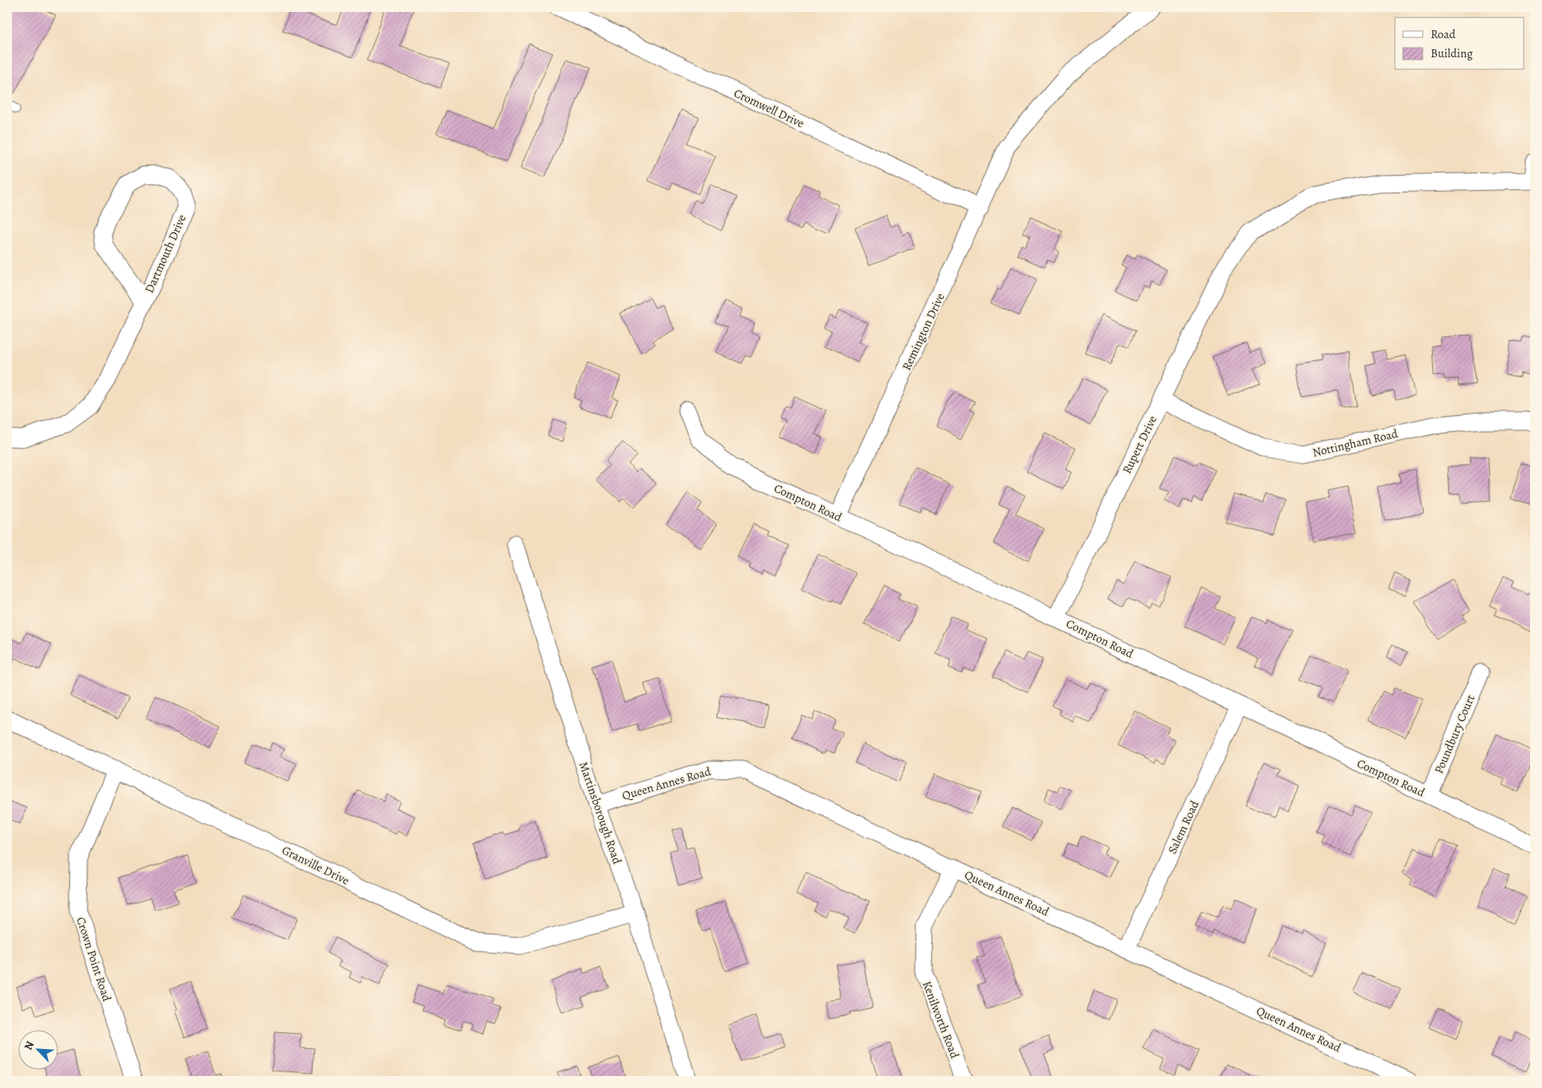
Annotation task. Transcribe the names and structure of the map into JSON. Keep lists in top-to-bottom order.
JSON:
{
  "streets": {
    "street": [
      "Cromwell Drive",
      "Dartmouth Drive",
      "Remington Drive",
      "Nottingham Road",
      "Rupert Drive",
      "Compton Road",
      "Poundbury Court",
      "Queen Annes Road",
      "Martinsborough Road",
      "Salem Road",
      "Granville Drive",
      "Crown Point Road",
      "Kenilworth Road"
    ]
  },
  "crossings": [
    ["Cromwell Drive", "Remington Drive"],
    ["Remington Drive", "Compton Road"],
    ["Nottingham Road", "Rupert Drive"],
    ["Rupert Drive", "Compton Road"],
    ["Compton Road", "Poundbury Court"],
    ["Compton Road", "Salem Road"],
    ["Queen Annes Road", "Martinsborough Road"],
    ["Queen Annes Road", "Salem Road"],
    ["Queen Annes Road", "Kenilworth Road"],
    ["Martinsborough Road", "Granville Drive"],
    ["Granville Drive", "Crown Point Road"]
  ],
  "legend": ["Road", "Building"],
  "north": "top left"
}
